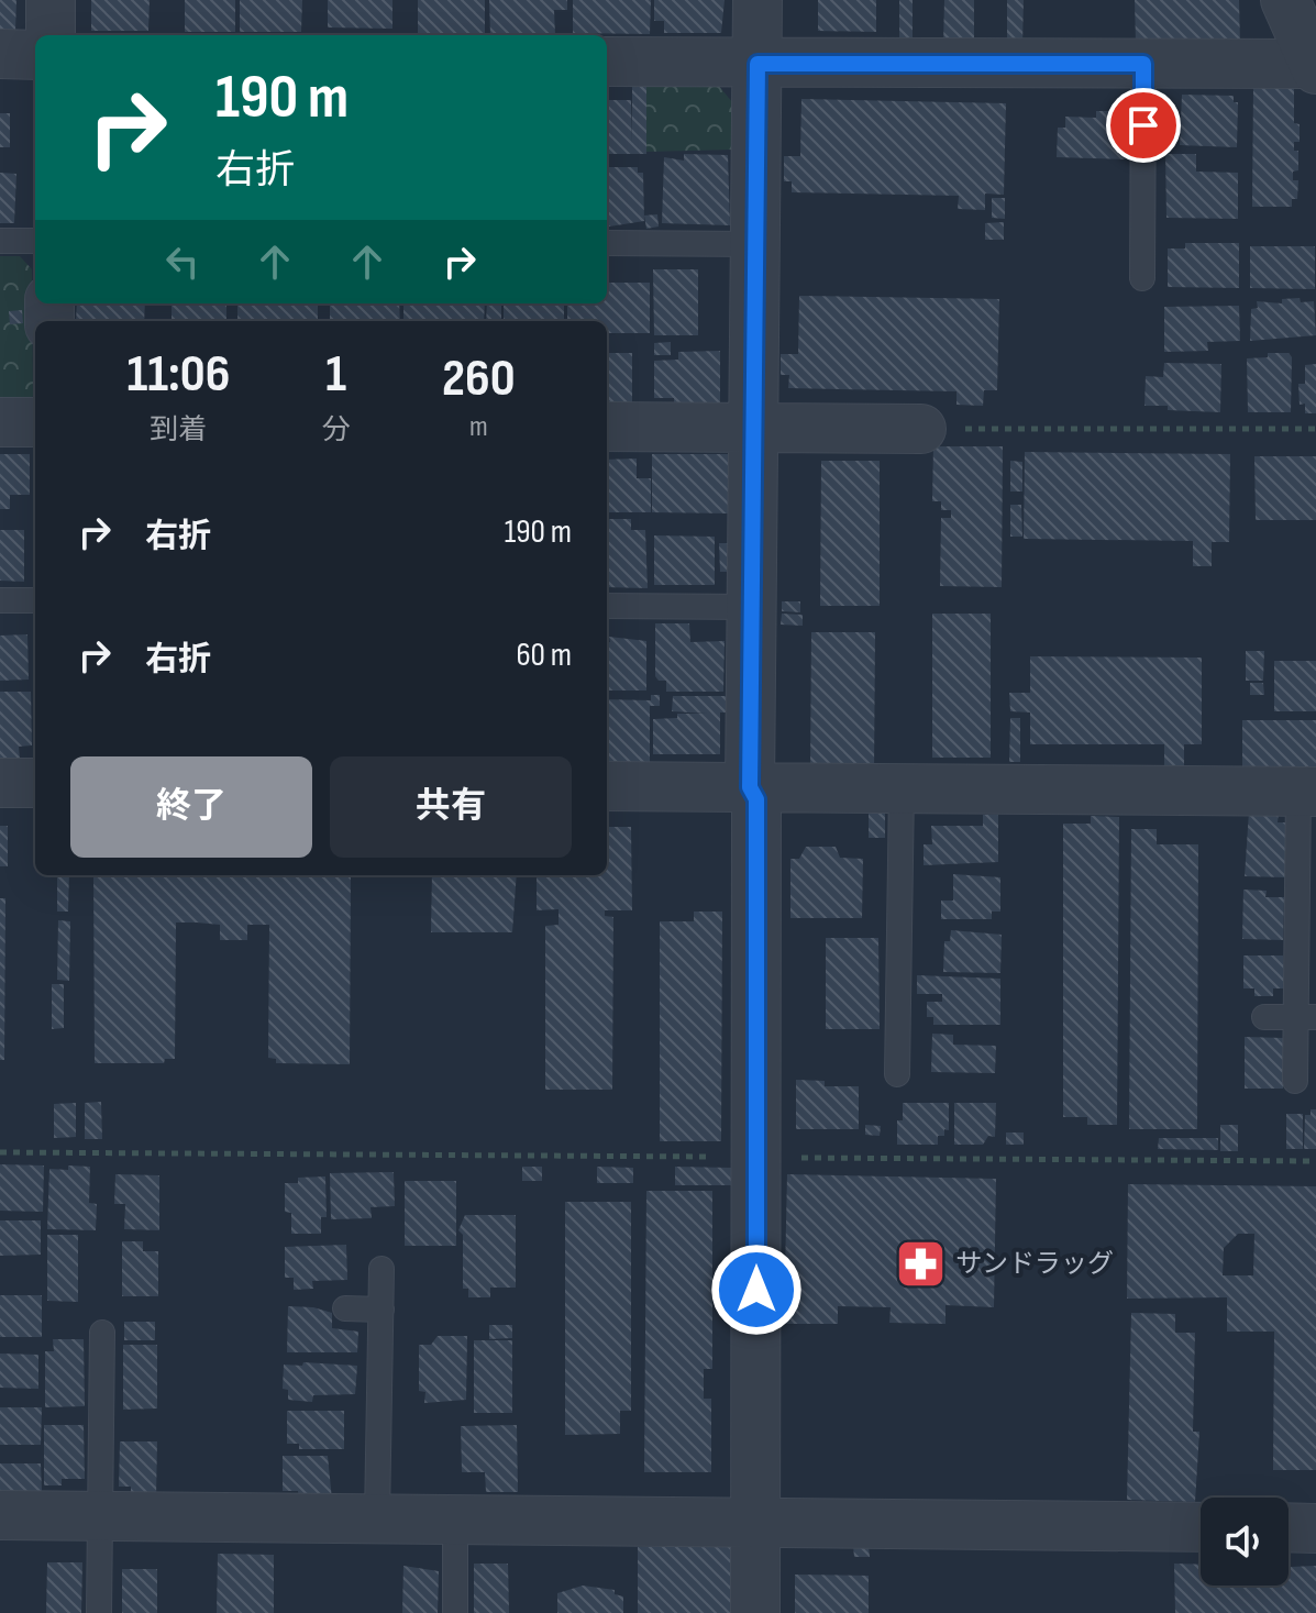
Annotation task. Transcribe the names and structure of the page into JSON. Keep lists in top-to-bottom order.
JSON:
{
  "places": {
    "pharmacy": ["サンドラッグ"]
  },
  "page": {
    "turn": ["190 m", "右折"],
    "eta": [
      "11:06",
      "到着",
      "1",
      "分",
      "260",
      "m"
    ],
    "list": [
      {
        "name": "右折",
        "value": "190 m"
      },
      {
        "name": "右折",
        "value": "60 m"
      }
    ],
    "buttons": ["終了", "共有"]
  }
}
